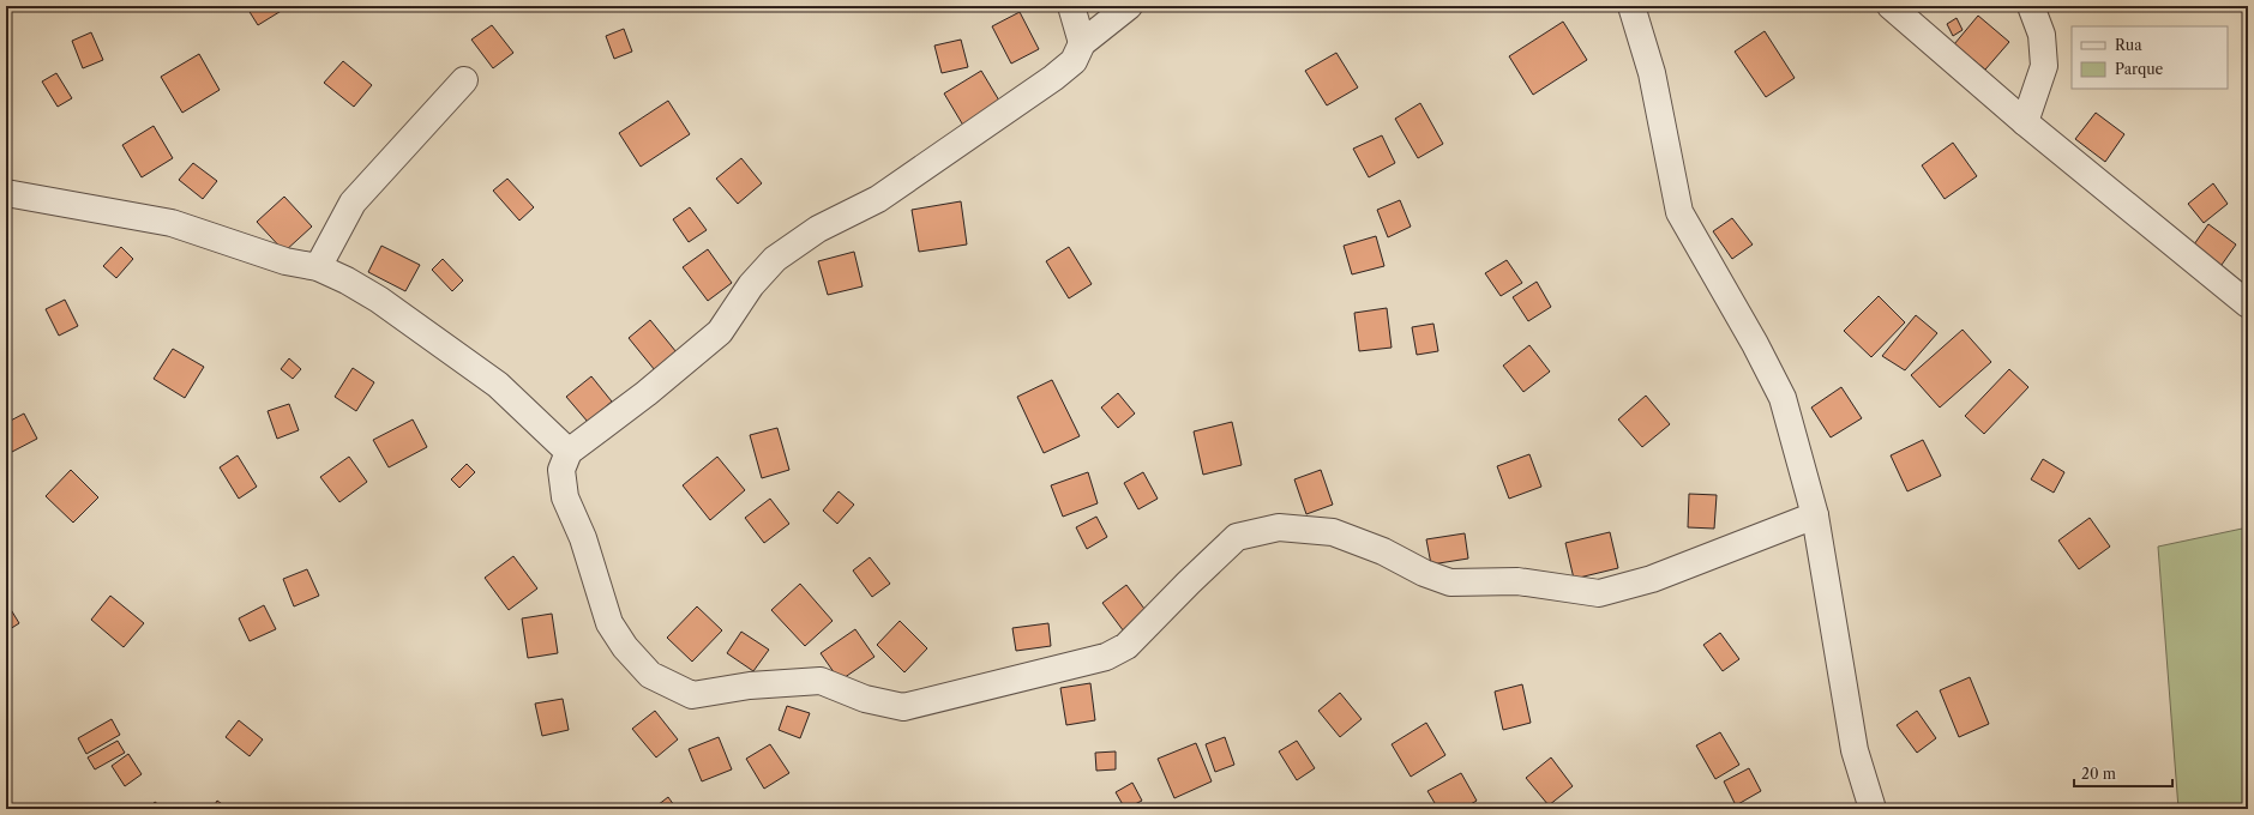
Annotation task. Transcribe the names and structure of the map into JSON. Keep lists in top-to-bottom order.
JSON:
{
  "legend": ["Rua", "Parque"],
  "scale_bar": "20 m"
}
